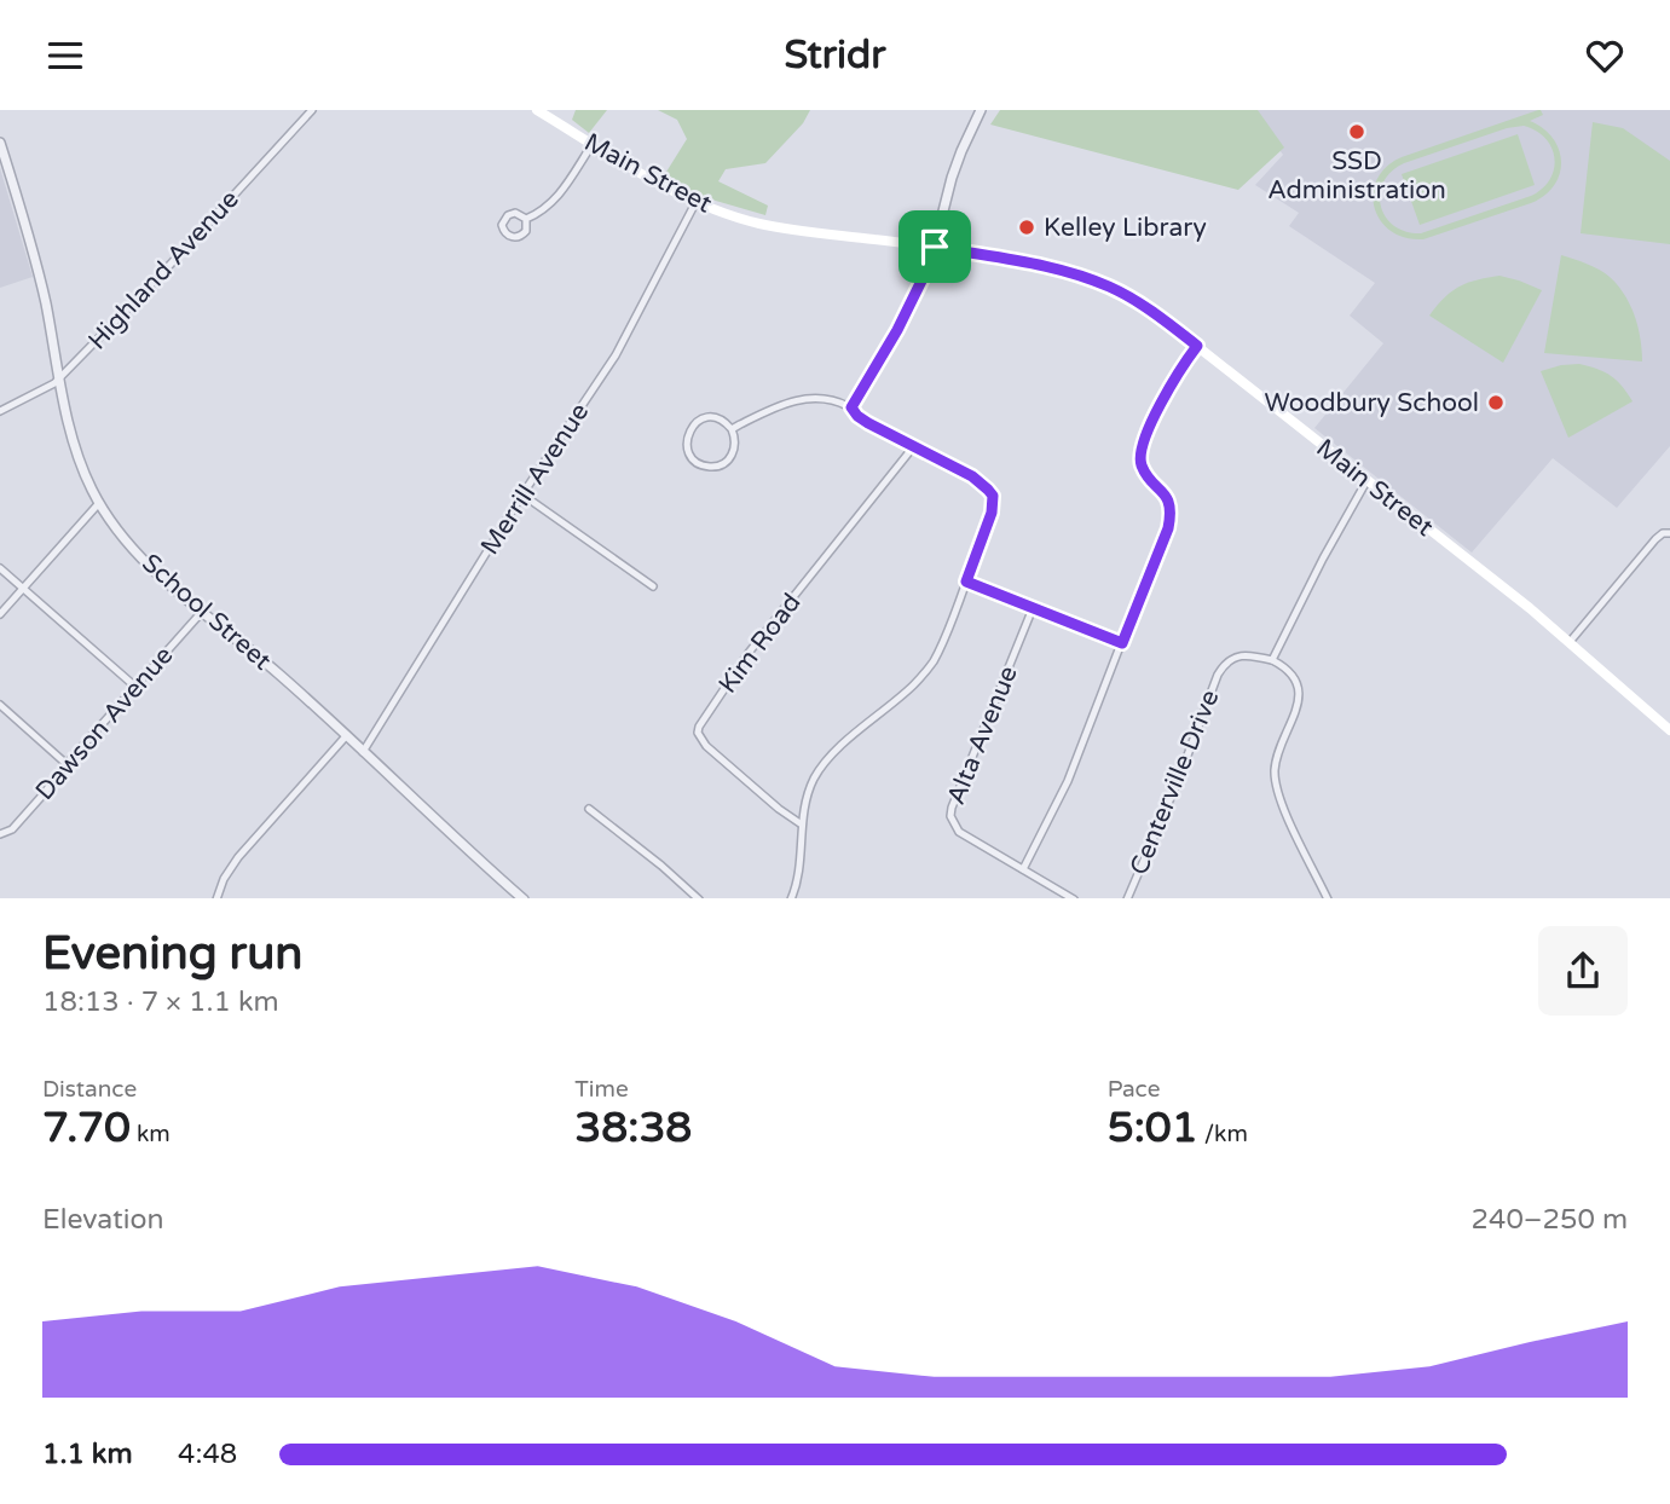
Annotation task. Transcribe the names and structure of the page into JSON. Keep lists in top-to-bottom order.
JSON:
{
  "streets": {
    "main road": ["Main Street"],
    "street": [
      "Highland Avenue",
      "Merrill Avenue",
      "School Street",
      "Kim Road",
      "Dawson Avenue",
      "Alta Avenue",
      "Centerville Drive"
    ]
  },
  "crossings": [
    ["Main Street", "Merrill Avenue"],
    ["Highland Avenue", "School Street"],
    ["Merrill Avenue", "School Street"],
    ["School Street", "Dawson Avenue"]
  ],
  "places": ["SSD Administration", "Kelley Library", "Woodbury School"],
  "page": {
    "header": "Stridr",
    "heading": ["Evening run", "18:13 · 7 × 1.1 km"],
    "stats": [
      ["Distance", "7.70 km"],
      ["Time", "38:38"],
      ["Pace", "5:01 /km"]
    ],
    "chart": ["Elevation", "240–250 m"],
    "list": [
      {
        "name": "1.1 km",
        "note": "4:48"
      }
    ]
  }
}
